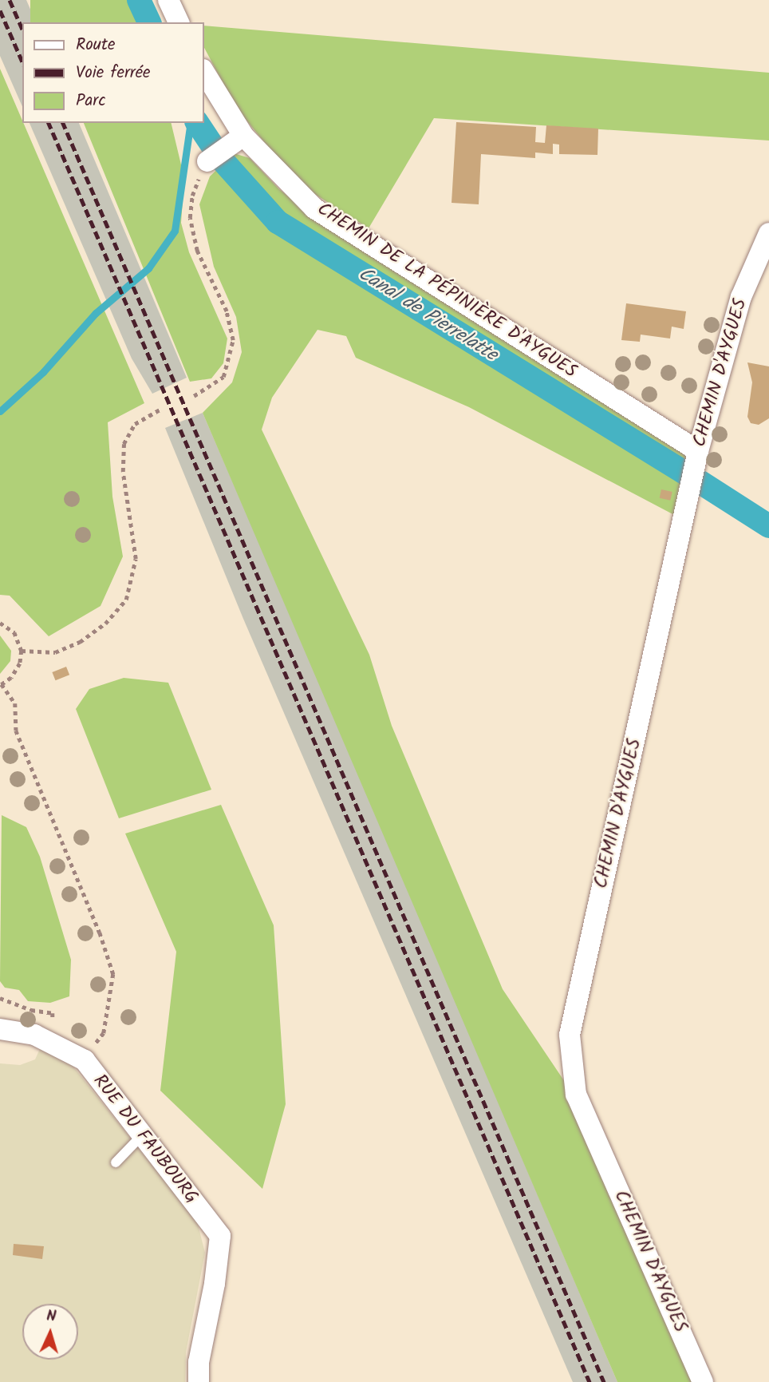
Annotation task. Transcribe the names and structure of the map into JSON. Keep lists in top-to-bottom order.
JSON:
{
  "streets": {
    "street": ["CHEMIN DE LA PÉPINIÈRE D'AYGUES", "CHEMIN D'AYGUES", "RUE DU FAUBOURG"]
  },
  "crossings": [
    ["CHEMIN DE LA PÉPINIÈRE D'AYGUES", "CHEMIN D'AYGUES"]
  ],
  "water": ["Canal de Pierrelatte"],
  "legend": ["Route", "Voie ferrée", "Parc"],
  "north": "top"
}
